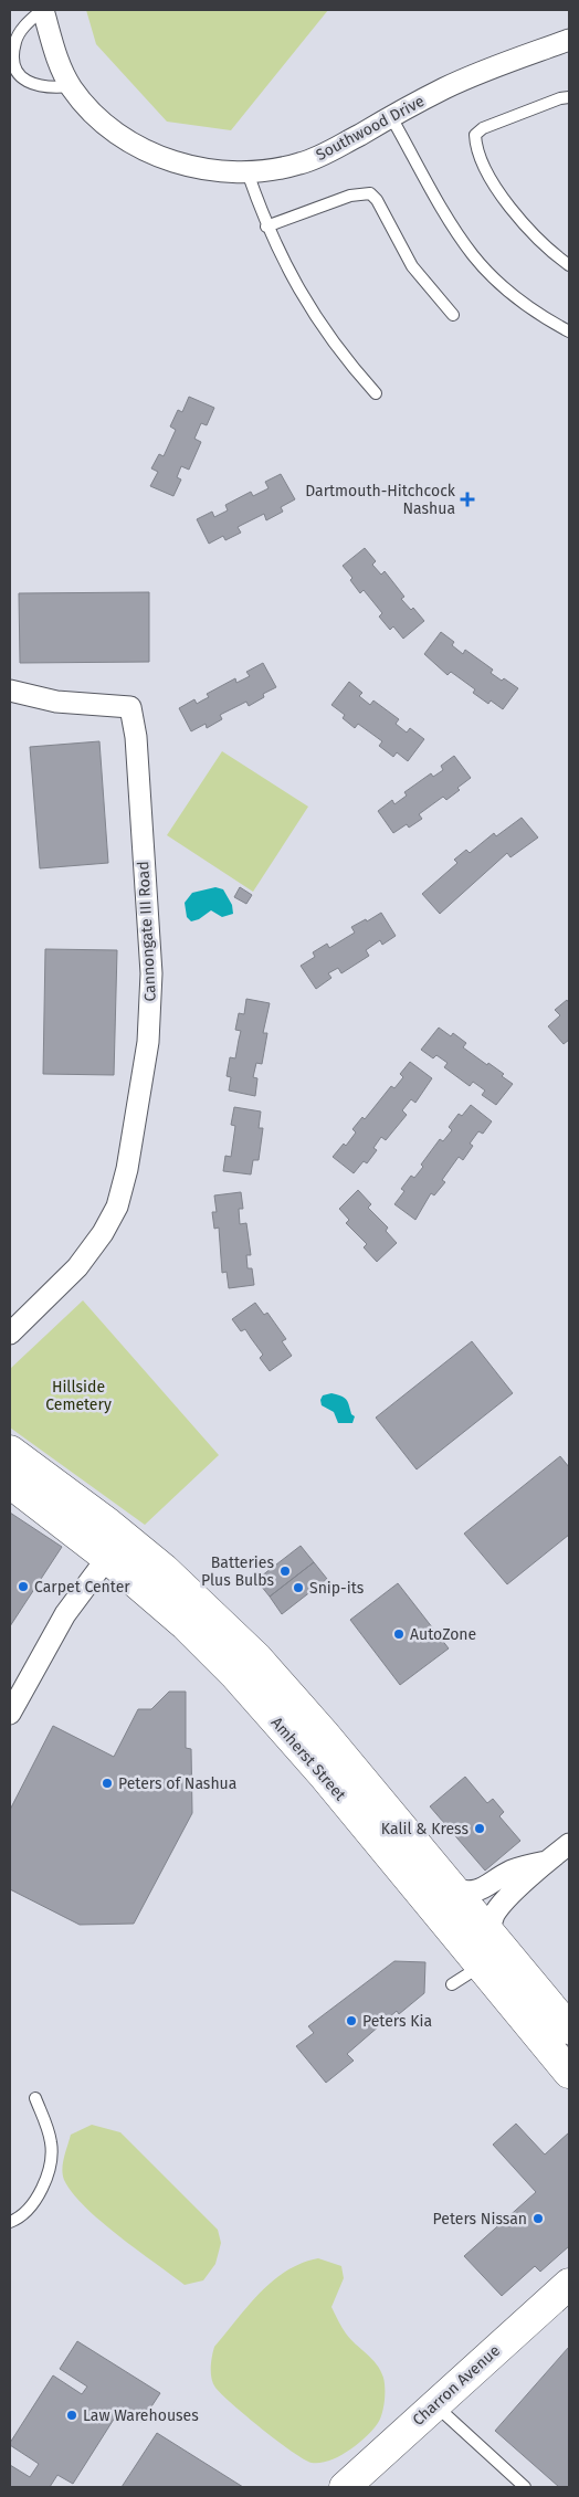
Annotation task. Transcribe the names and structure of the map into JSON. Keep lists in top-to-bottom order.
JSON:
{
  "streets": {
    "main road": ["Amherst Street", "Charron Avenue"],
    "street": ["Southwood Drive", "Cannongate III Road"]
  },
  "parks": ["Hillside Cemetery"],
  "places": {
    "health": ["Dartmouth-Hitchcock Nashua"],
    "other": [
      "Batteries Plus Bulbs",
      "Carpet Center",
      "Snip-its",
      "AutoZone",
      "Peters of Nashua",
      "Kalil & Kress",
      "Peters Kia",
      "Peters Nissan",
      "Law Warehouses"
    ]
  }
}
